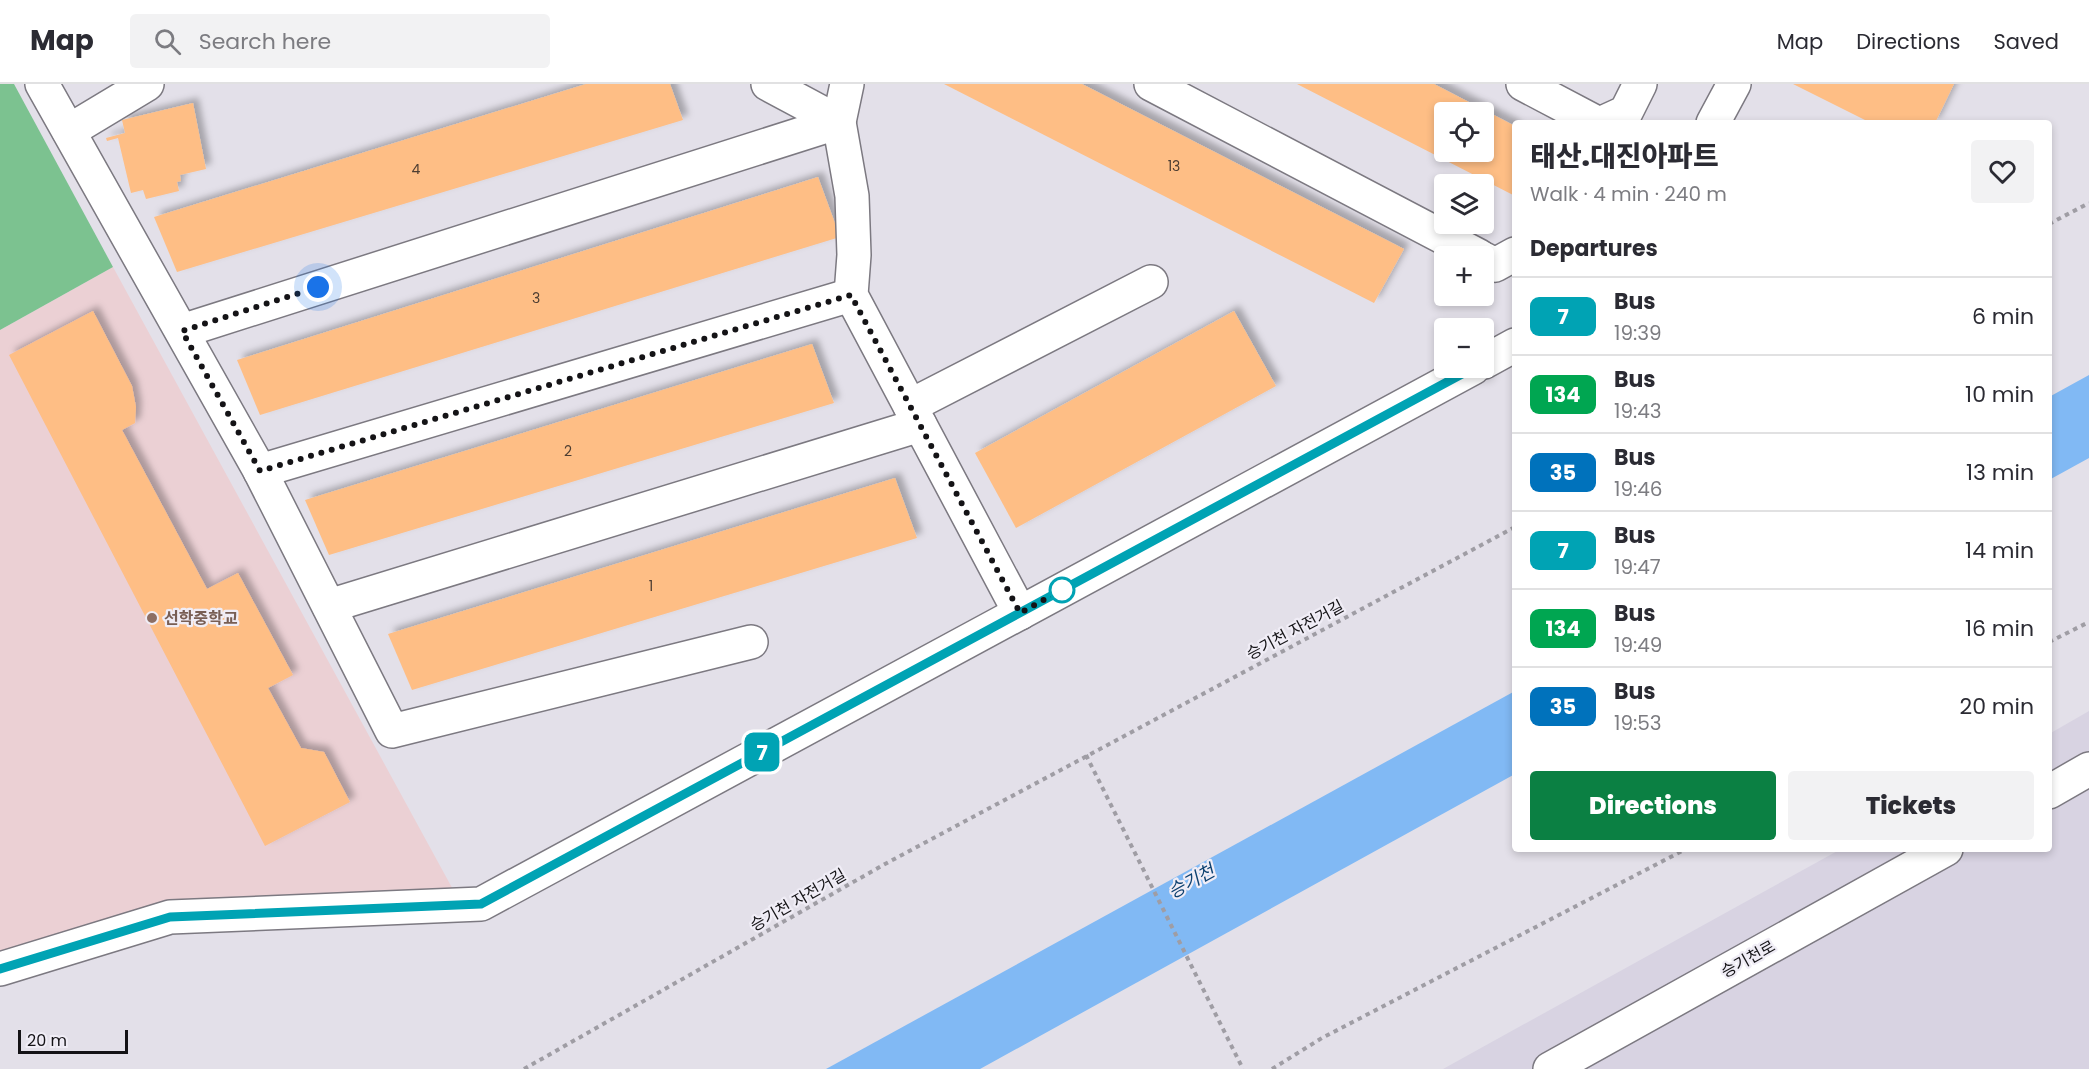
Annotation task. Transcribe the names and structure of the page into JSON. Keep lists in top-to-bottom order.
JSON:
{
  "streets": {
    "street": ["승기천로"],
    "path": ["승기천 자전거길"]
  },
  "water": ["승기천"],
  "places": ["선학중학교"],
  "lines": ["bus line 7"],
  "house_numbers": [
    "13",
    "4",
    "3",
    "2",
    "1"
  ],
  "scale_bar": "20 m",
  "page": {
    "header": "Map",
    "search": "Search here",
    "nav": ["Map", "Directions", "Saved"],
    "on_map": "7",
    "map_buttons": ["+", "−"],
    "heading": [
      ["태산.대진아파트", "Walk · 4 min · 240 m"],
      "Departures"
    ],
    "list": [
      {
        "mark": "7",
        "name": "Bus",
        "note": "19:39",
        "value": "6 min"
      },
      {
        "mark": "134",
        "name": "Bus",
        "note": "19:43",
        "value": "10 min"
      },
      {
        "mark": "35",
        "name": "Bus",
        "note": "19:46",
        "value": "13 min"
      },
      {
        "mark": "7",
        "name": "Bus",
        "note": "19:47",
        "value": "14 min"
      },
      {
        "mark": "134",
        "name": "Bus",
        "note": "19:49",
        "value": "16 min"
      },
      {
        "mark": "35",
        "name": "Bus",
        "note": "19:53",
        "value": "20 min"
      }
    ],
    "buttons": ["Directions", "Tickets"],
    "scale": "20 m"
  }
}
